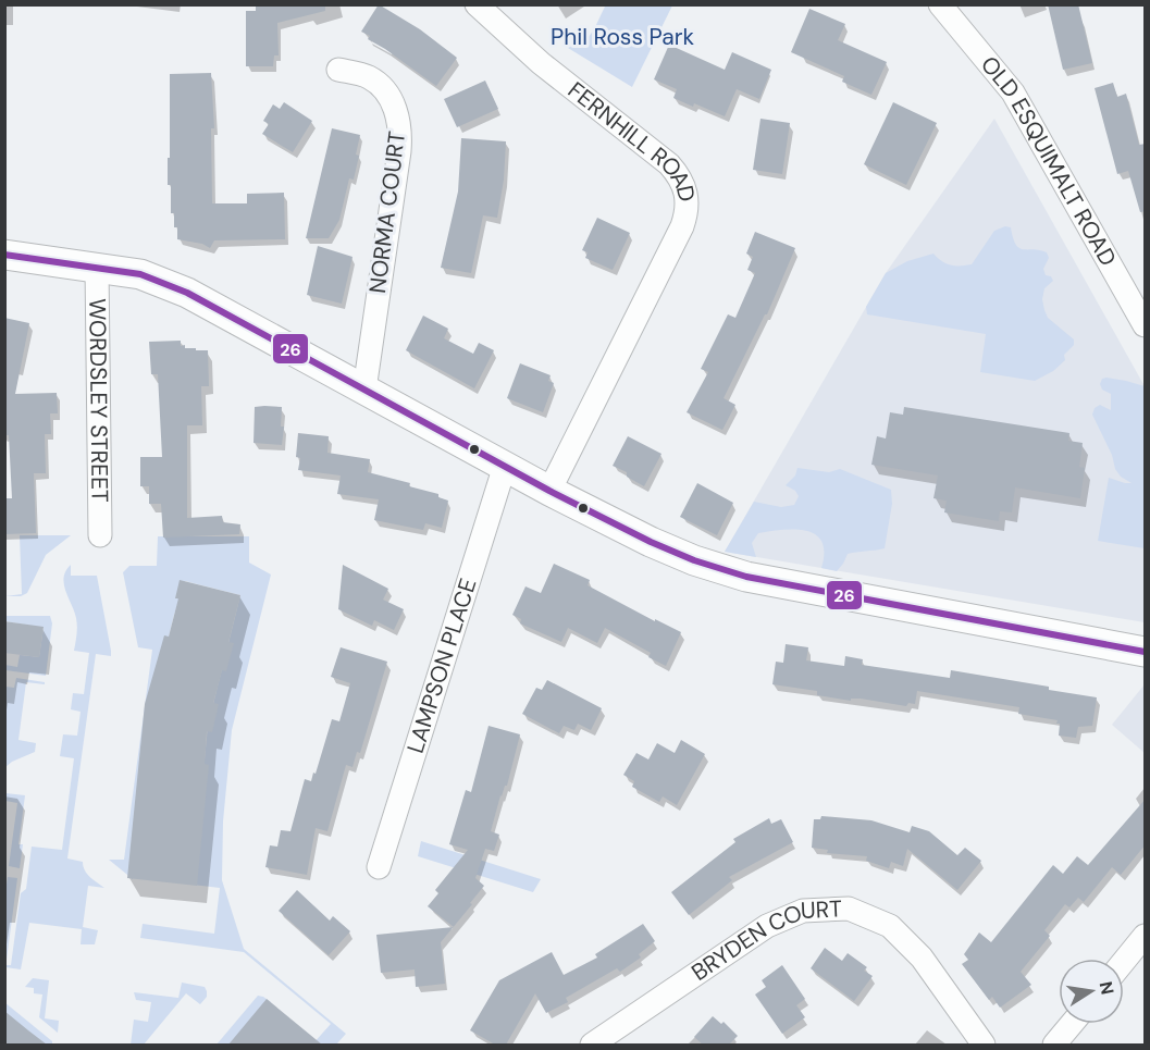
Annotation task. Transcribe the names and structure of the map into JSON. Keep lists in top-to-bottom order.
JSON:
{
  "streets": {
    "street": [
      "FERNHILL ROAD",
      "OLD ESQUIMALT ROAD",
      "NORMA COURT",
      "WORDSLEY STREET",
      "LAMPSON PLACE",
      "BRYDEN COURT"
    ]
  },
  "parks": ["Phil Ross Park"],
  "lines": ["transit line 26"],
  "north": "right"
}
